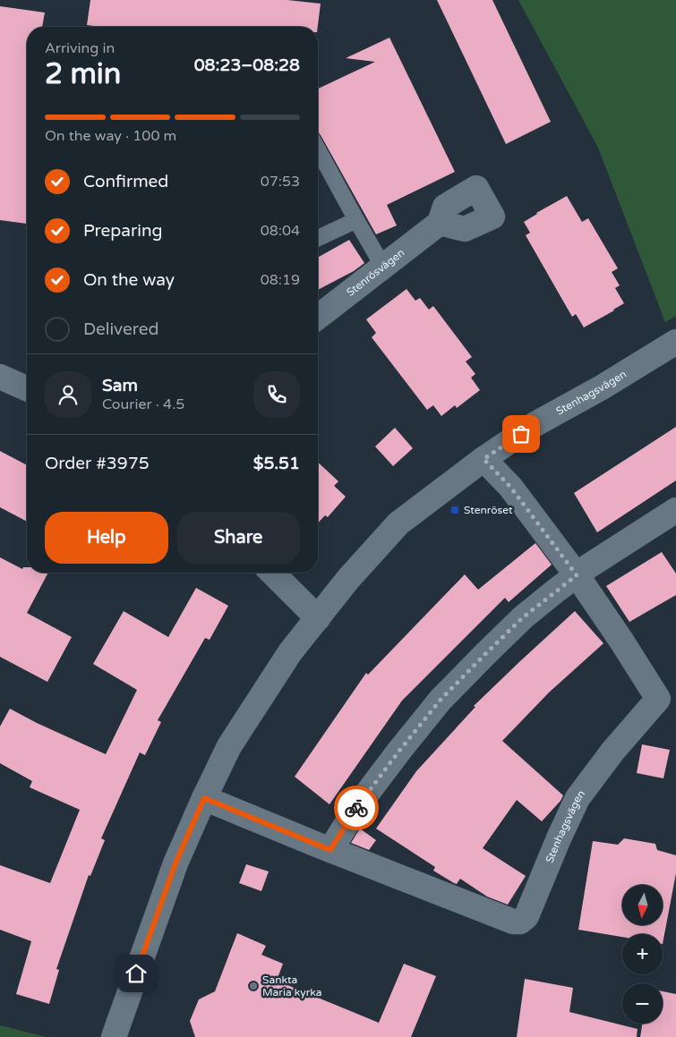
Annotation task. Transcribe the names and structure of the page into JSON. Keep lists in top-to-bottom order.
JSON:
{
  "streets": {
    "street": ["Stenrösvägen", "Stenhagsvägen"]
  },
  "places": {
    "transit": ["Stenröset"],
    "other": ["Sankta Maria kyrka"]
  },
  "north": "bottom",
  "page": {
    "heading": ["2 min", "Arriving in", "08:23–08:28"],
    "panel": [
      "Sam",
      "Courier · 4.5",
      "Order #3975",
      "$5.51"
    ],
    "bar": "On the way · 100 m",
    "list": [
      ["Confirmed", "07:53"],
      ["Preparing", "08:04"],
      ["On the way", "08:19"],
      "Delivered"
    ],
    "buttons": ["Help", "Share"],
    "map_buttons": ["+", "−"]
  }
}
